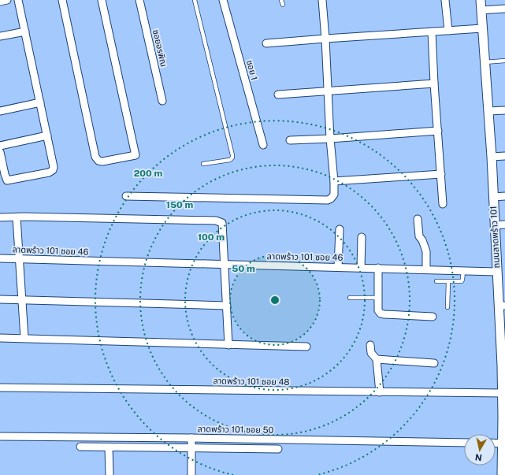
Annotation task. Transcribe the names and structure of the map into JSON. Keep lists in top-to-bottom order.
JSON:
{
  "streets": {
    "street": [
      "ซอยอรพิณ",
      "ซอย 1",
      "ถนนลาดพร้าว 101",
      "ลาดพร้าว 101 ซอย 46",
      "ลาดพร้าว 101 ซอย 48",
      "ลาดพร้าว 101 ซอย 50"
    ]
  },
  "crossings": [
    ["ถนนลาดพร้าว 101", "ลาดพร้าว 101 ซอย 46"],
    ["ถนนลาดพร้าว 101", "ลาดพร้าว 101 ซอย 48"]
  ],
  "north": "bottom",
  "rings": [
    "200 m",
    "150 m",
    "100 m",
    "50 m"
  ]
}
